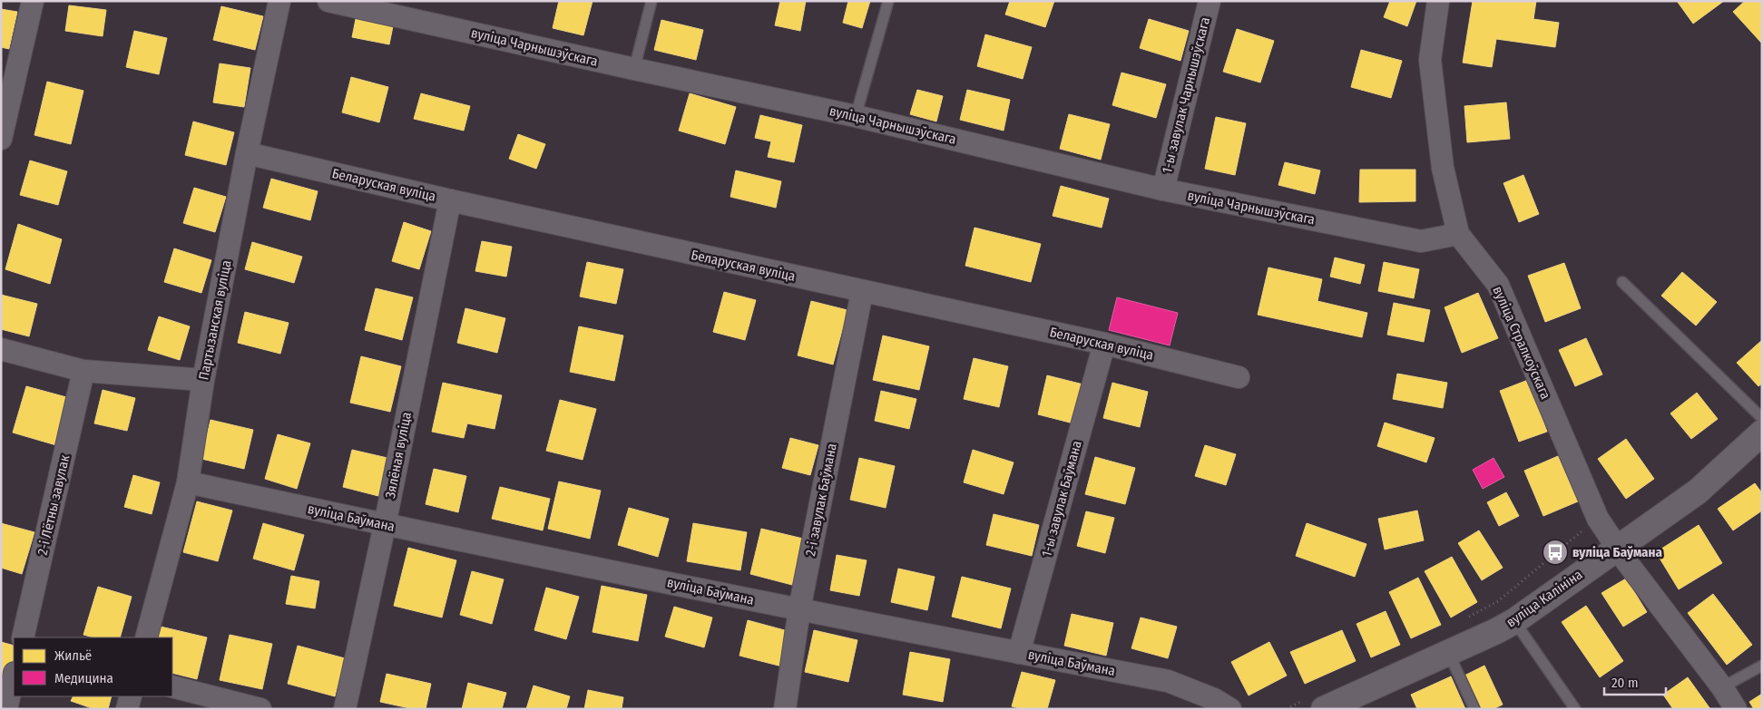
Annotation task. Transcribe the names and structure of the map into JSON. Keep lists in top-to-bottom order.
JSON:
{
  "streets": {
    "main road": ["вуліца Калініна"],
    "street": [
      "вуліца Чарнышэўскага",
      "1-ы завулак Чарнышэўскага",
      "Беларуская вуліца",
      "Партызанская вуліца",
      "вуліца Стралкоўскага",
      "Зялёная вуліца",
      "1-ы завулак Баўмана",
      "2-і завулак Баўмана",
      "2-і Лётны завулак",
      "вуліца Баўмана"
    ]
  },
  "crossings": [
    ["вуліца Чарнышэўскага", "1-ы завулак Чарнышэўскага"],
    ["вуліца Чарнышэўскага", "вуліца Стралкоўскага"],
    ["Беларуская вуліца", "Партызанская вуліца"],
    ["Беларуская вуліца", "Зялёная вуліца"],
    ["Беларуская вуліца", "1-ы завулак Баўмана"],
    ["Беларуская вуліца", "2-і завулак Баўмана"],
    ["Партызанская вуліца", "вуліца Баўмана"],
    ["вуліца Стралкоўскага", "вуліца Калініна"],
    ["Зялёная вуліца", "вуліца Баўмана"],
    ["1-ы завулак Баўмана", "вуліца Баўмана"],
    ["2-і завулак Баўмана", "вуліца Баўмана"]
  ],
  "places": {
    "bus stop": ["вуліца Баўмана"]
  },
  "legend": ["Жильё", "Медицина"],
  "scale_bar": "20 m"
}
